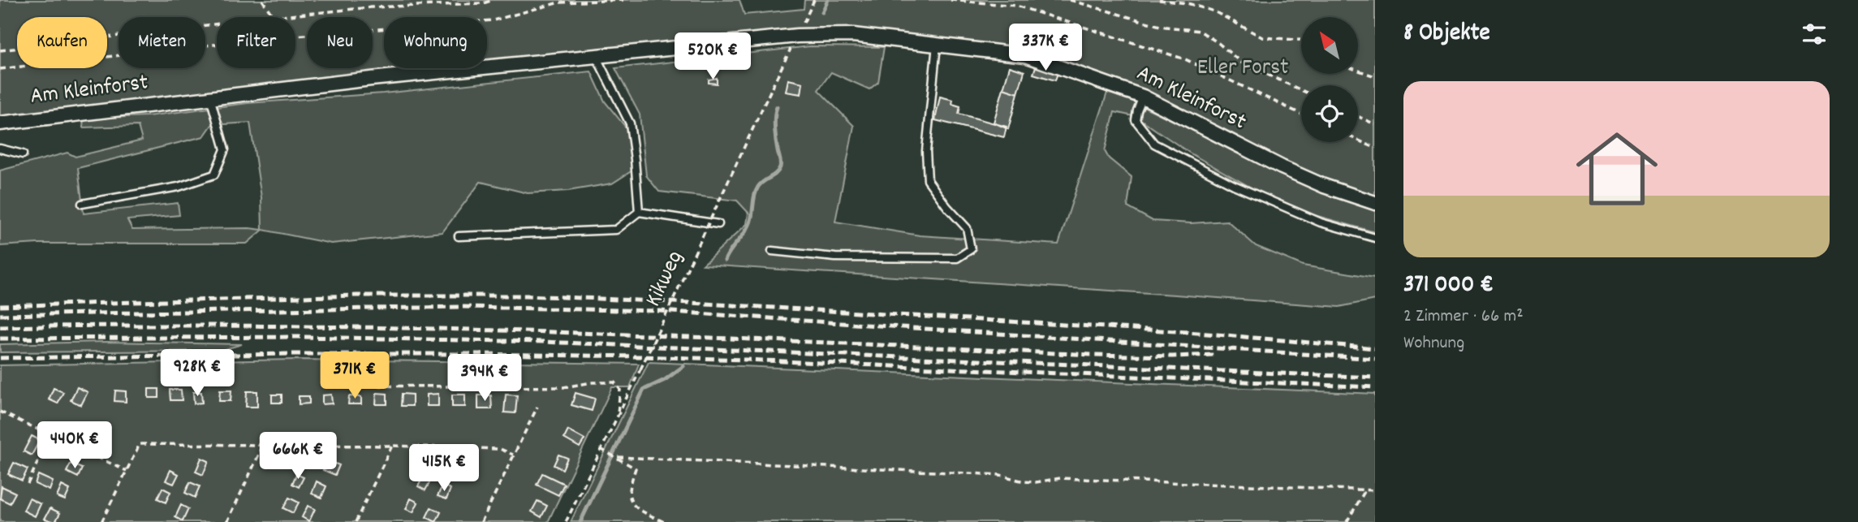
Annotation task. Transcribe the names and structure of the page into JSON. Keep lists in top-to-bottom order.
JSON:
{
  "streets": {
    "street": ["Am Kleinforst"],
    "path": ["Kikweg"]
  },
  "crossings": [
    ["Am Kleinforst", "Kikweg"]
  ],
  "parks": ["Eller Forst"],
  "north": "top left",
  "page": {
    "heading": "8 Objekte",
    "chip": [
      "Kaufen",
      "Mieten",
      "Filter",
      "Neu",
      "Wohnung"
    ],
    "price": [
      "337K €",
      "520K €",
      "928K €",
      "371K €",
      "394K €",
      "440K €",
      "666K €",
      "415K €"
    ],
    "list": [
      {
        "name": "371 000 €",
        "note": "2 Zimmer · 66 m² · Wohnung"
      }
    ]
  }
}
